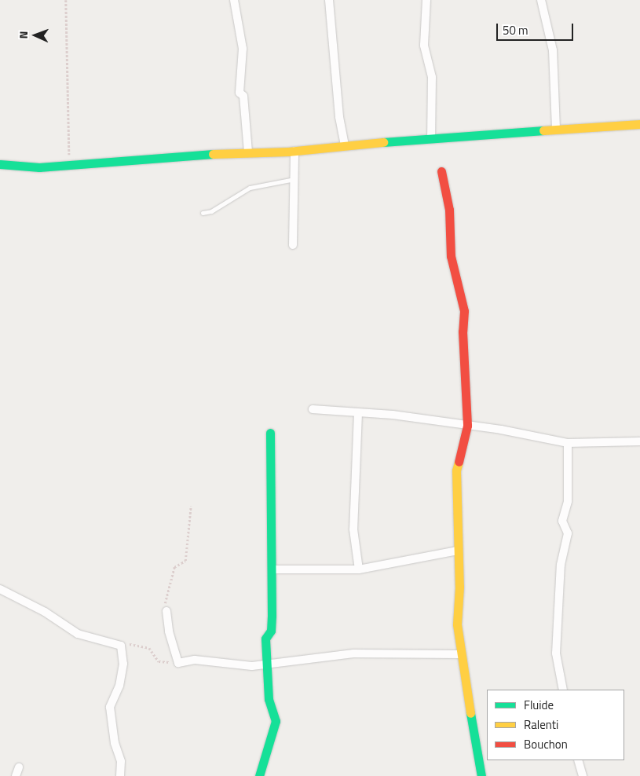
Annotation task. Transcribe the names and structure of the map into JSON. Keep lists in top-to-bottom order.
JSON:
{
  "legend": ["Fluide", "Ralenti", "Bouchon"],
  "scale_bar": "50 m",
  "north": "left"
}
